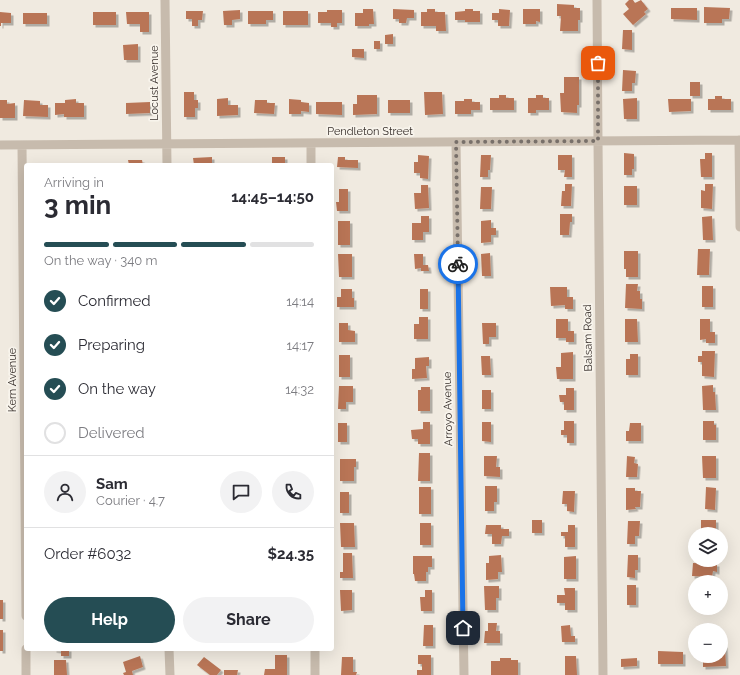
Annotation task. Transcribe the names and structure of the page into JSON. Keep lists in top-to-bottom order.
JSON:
{
  "streets": {
    "street": [
      "Locust Avenue",
      "Pendleton Street",
      "Balsam Road",
      "Kern Avenue",
      "Arroyo Avenue"
    ]
  },
  "crossings": [
    ["Locust Avenue", "Pendleton Street"],
    ["Pendleton Street", "Balsam Road"],
    ["Pendleton Street", "Kern Avenue"],
    ["Pendleton Street", "Arroyo Avenue"]
  ],
  "page": {
    "heading": ["3 min", "Arriving in", "14:45–14:50"],
    "panel": [
      "Sam",
      "Courier · 4.7",
      "Order #6032",
      "$24.35"
    ],
    "bar": "On the way · 340 m",
    "list": [
      ["Confirmed", "14:14"],
      ["Preparing", "14:17"],
      ["On the way", "14:32"],
      "Delivered"
    ],
    "map_buttons": ["+", "−"],
    "buttons": ["Help", "Share"]
  }
}
